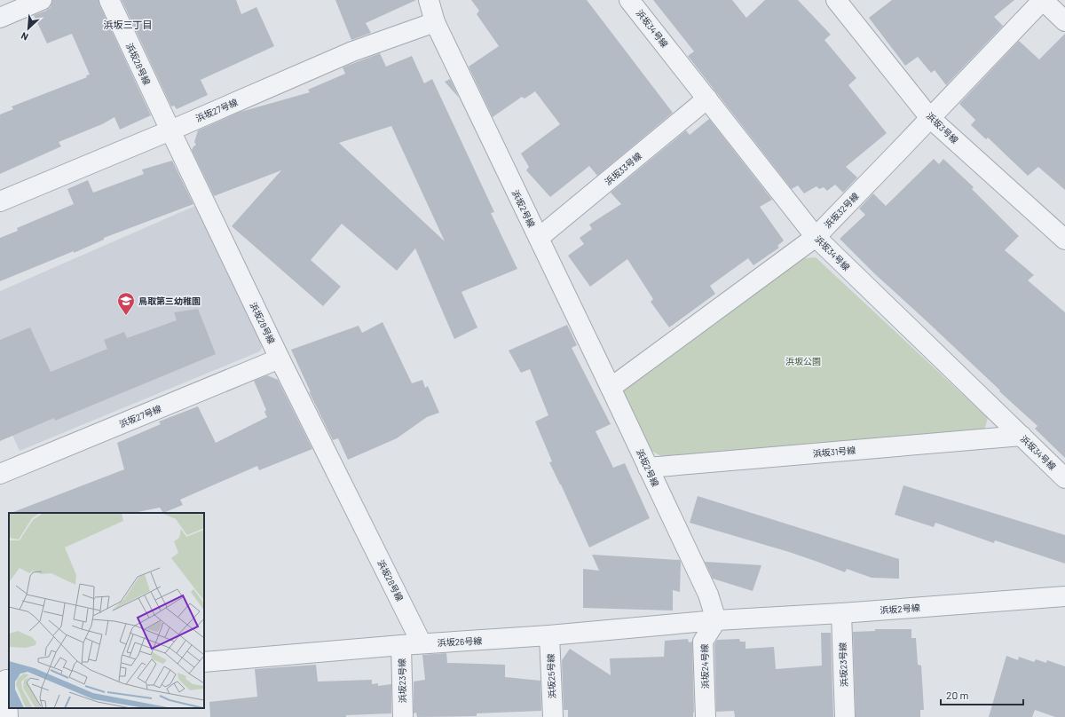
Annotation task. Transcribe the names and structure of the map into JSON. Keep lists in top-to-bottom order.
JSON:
{
  "streets": {
    "street": [
      "浜坂34号線",
      "浜坂28号線",
      "浜坂27号線",
      "浜坂3号線",
      "浜坂33号線",
      "浜坂2号線",
      "浜坂32号線",
      "浜坂31号線",
      "浜坂26号線",
      "浜坂23号線",
      "浜坂24号線",
      "浜坂25号線"
    ]
  },
  "crossings": [
    ["浜坂34号線", "浜坂33号線"],
    ["浜坂34号線", "浜坂32号線"],
    ["浜坂34号線", "浜坂31号線"],
    ["浜坂28号線", "浜坂27号線"],
    ["浜坂28号線", "浜坂26号線"],
    ["浜坂27号線", "浜坂2号線"],
    ["浜坂3号線", "浜坂32号線"],
    ["浜坂33号線", "浜坂2号線"],
    ["浜坂2号線", "浜坂32号線"],
    ["浜坂2号線", "浜坂31号線"],
    ["浜坂2号線", "浜坂26号線"],
    ["浜坂2号線", "浜坂23号線"],
    ["浜坂2号線", "浜坂24号線"],
    ["浜坂26号線", "浜坂23号線"],
    ["浜坂26号線", "浜坂24号線"],
    ["浜坂26号線", "浜坂25号線"]
  ],
  "districts": ["浜坂三丁目"],
  "parks": ["浜坂公園"],
  "places": {
    "school or university": ["鳥取第三幼稚園"]
  },
  "scale_bar": "20 m",
  "north": "bottom left"
}
